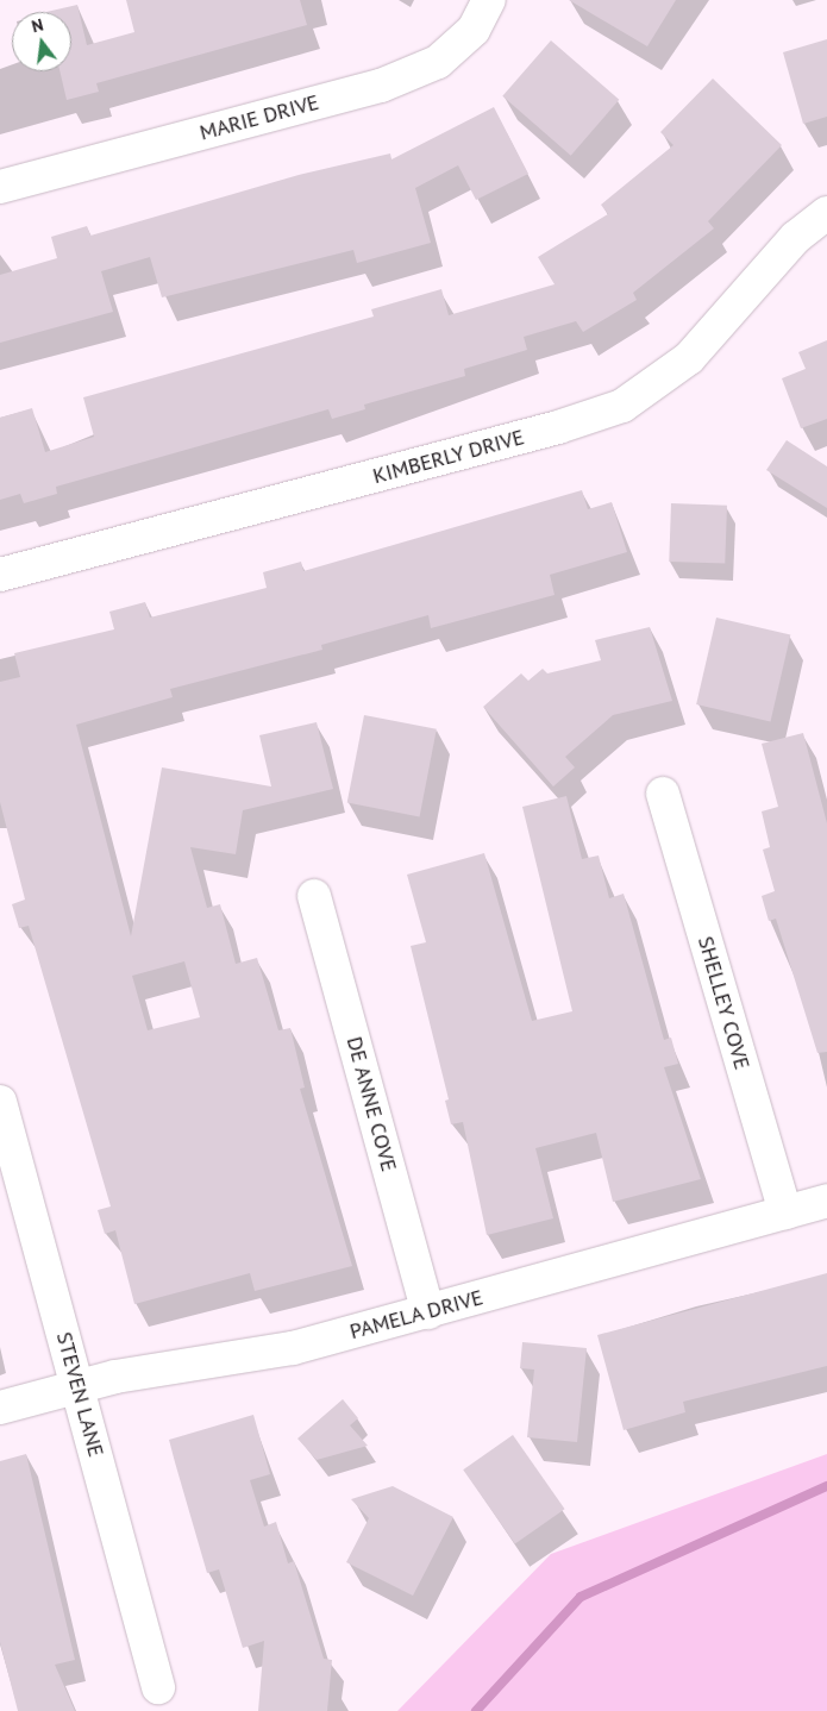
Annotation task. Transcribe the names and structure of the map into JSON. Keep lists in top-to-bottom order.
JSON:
{
  "streets": {
    "street": [
      "MARIE DRIVE",
      "KIMBERLY DRIVE",
      "SHELLEY COVE",
      "DE ANNE COVE",
      "PAMELA DRIVE",
      "STEVEN LANE"
    ]
  },
  "crossings": [
    ["SHELLEY COVE", "PAMELA DRIVE"],
    ["DE ANNE COVE", "PAMELA DRIVE"],
    ["PAMELA DRIVE", "STEVEN LANE"]
  ],
  "north": "top"
}
